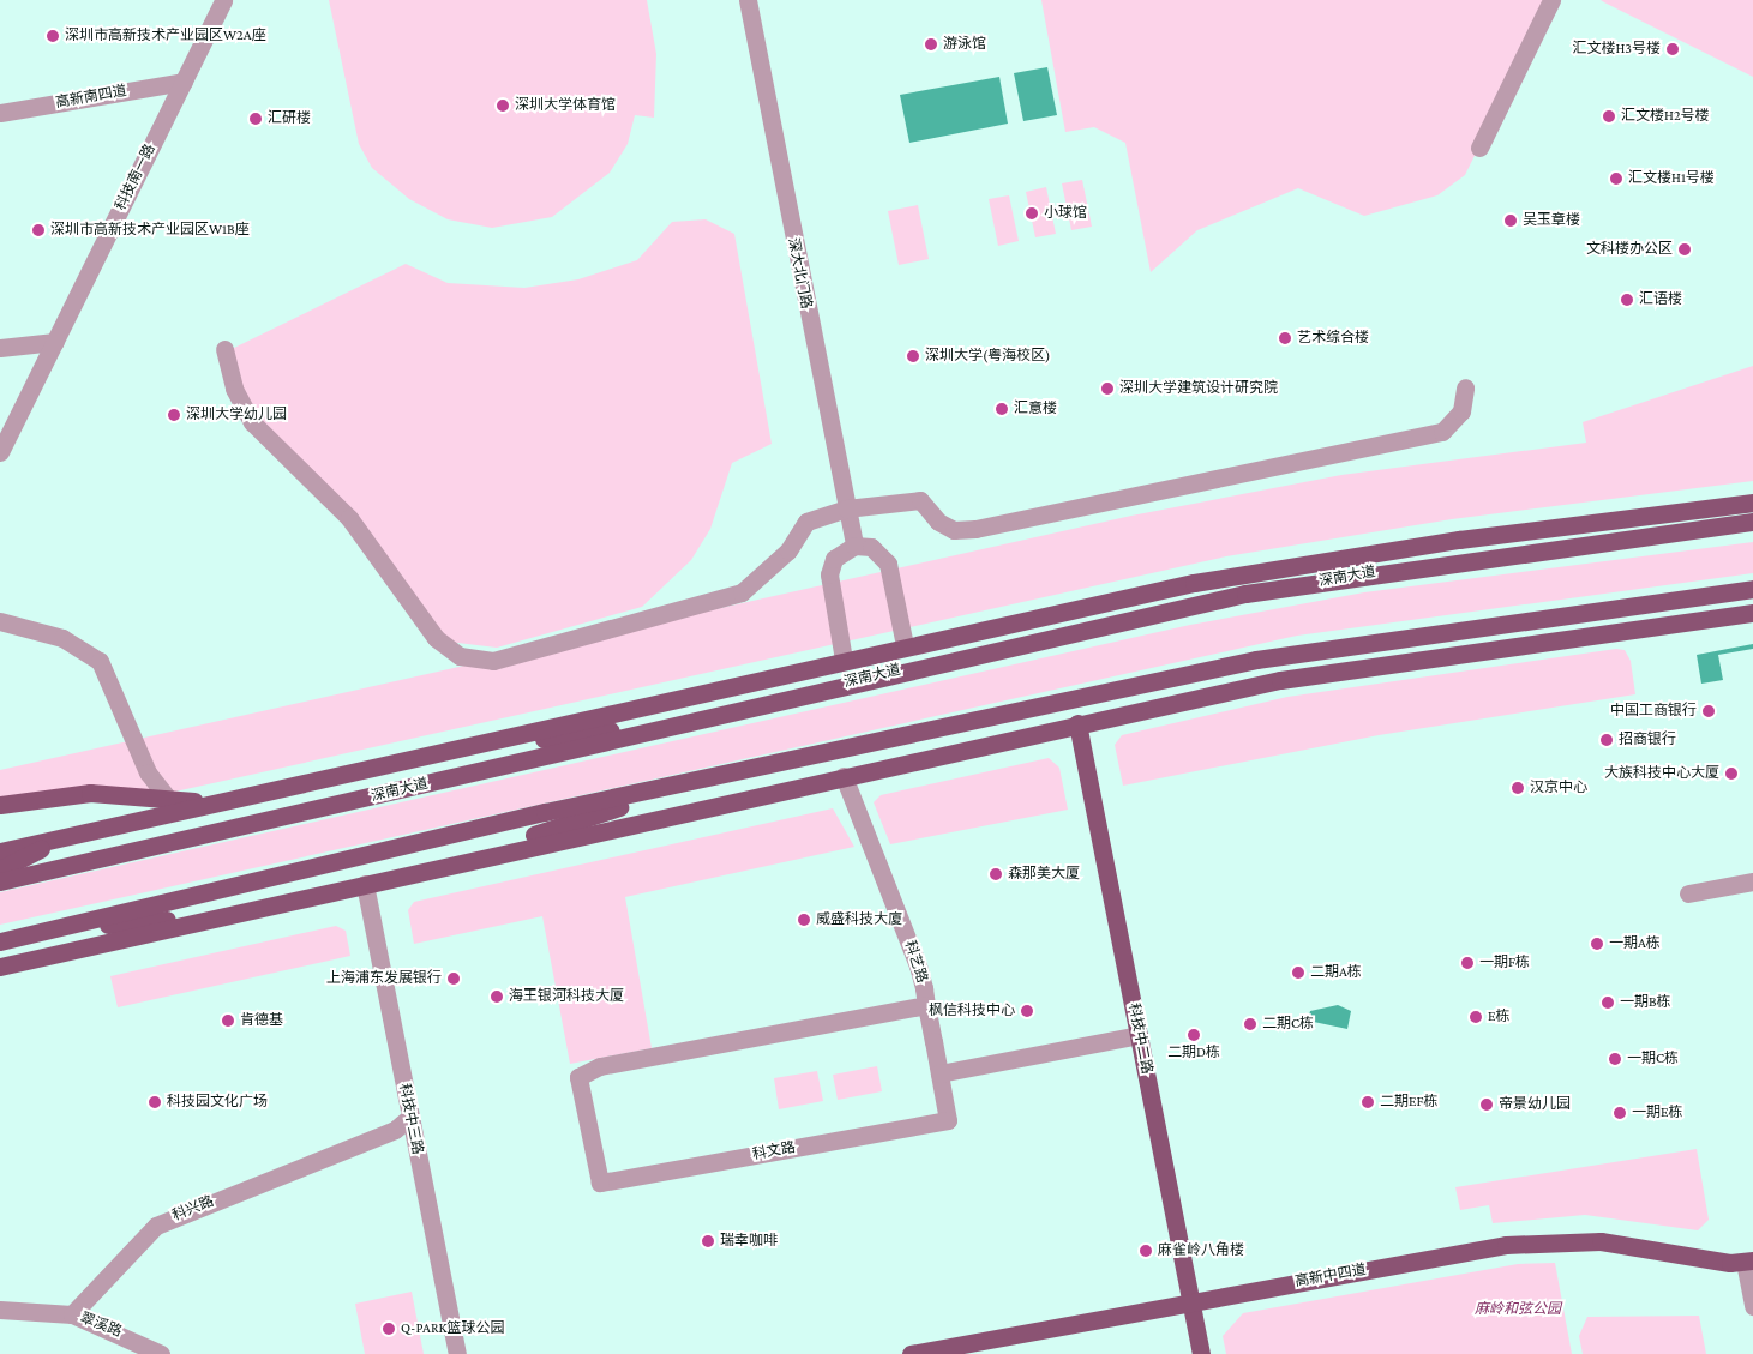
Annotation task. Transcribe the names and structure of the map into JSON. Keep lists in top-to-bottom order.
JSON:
{
  "streets": {
    "main road": ["深南大道", "科技中二路", "高新中四道"],
    "street": [
      "高新南四道",
      "科技南一路",
      "深大北门路",
      "科艺路",
      "科技中三路",
      "科文路",
      "科兴路",
      "翠溪路"
    ]
  },
  "crossings": [
    ["高新南四道", "科技南一路"],
    ["科艺路", "科文路"],
    ["科技中二路", "高新中四道"],
    ["科技中三路", "科兴路"],
    ["科兴路", "翠溪路"]
  ],
  "parks": ["麻岭和弦公园"],
  "places": [
    "深圳市高新技术产业园区W2A座",
    "游泳馆",
    "汇文楼H3号楼",
    "深圳大学体育馆",
    "汇文楼H2号楼",
    "汇研楼",
    "汇文楼H1号楼",
    "小球馆",
    "吴玉章楼",
    "深圳市高新技术产业园区W1B座",
    "文科楼办公区",
    "汇语楼",
    "艺术综合楼",
    "深圳大学(粤海校区)",
    "深圳大学建筑设计研究院",
    "汇意楼",
    "深圳大学幼儿园",
    "中国工商银行",
    "招商银行",
    "大族科技中心大厦",
    "汉京中心",
    "森那美大厦",
    "威盛科技大廈",
    "一期A栋",
    "一期F栋",
    "二期A栋",
    "上海浦东发展银行",
    "海王银河科技大厦",
    "一期B栋",
    "枫信科技中心",
    "E栋",
    "肯德基",
    "二期C栋",
    "二期D栋",
    "一期C栋",
    "科技园文化广场",
    "二期EF栋",
    "帝景幼儿园",
    "一期E栋",
    "瑞幸咖啡",
    "麻雀岭八角楼",
    "Q-PARK篮球公园"
  ]
}
